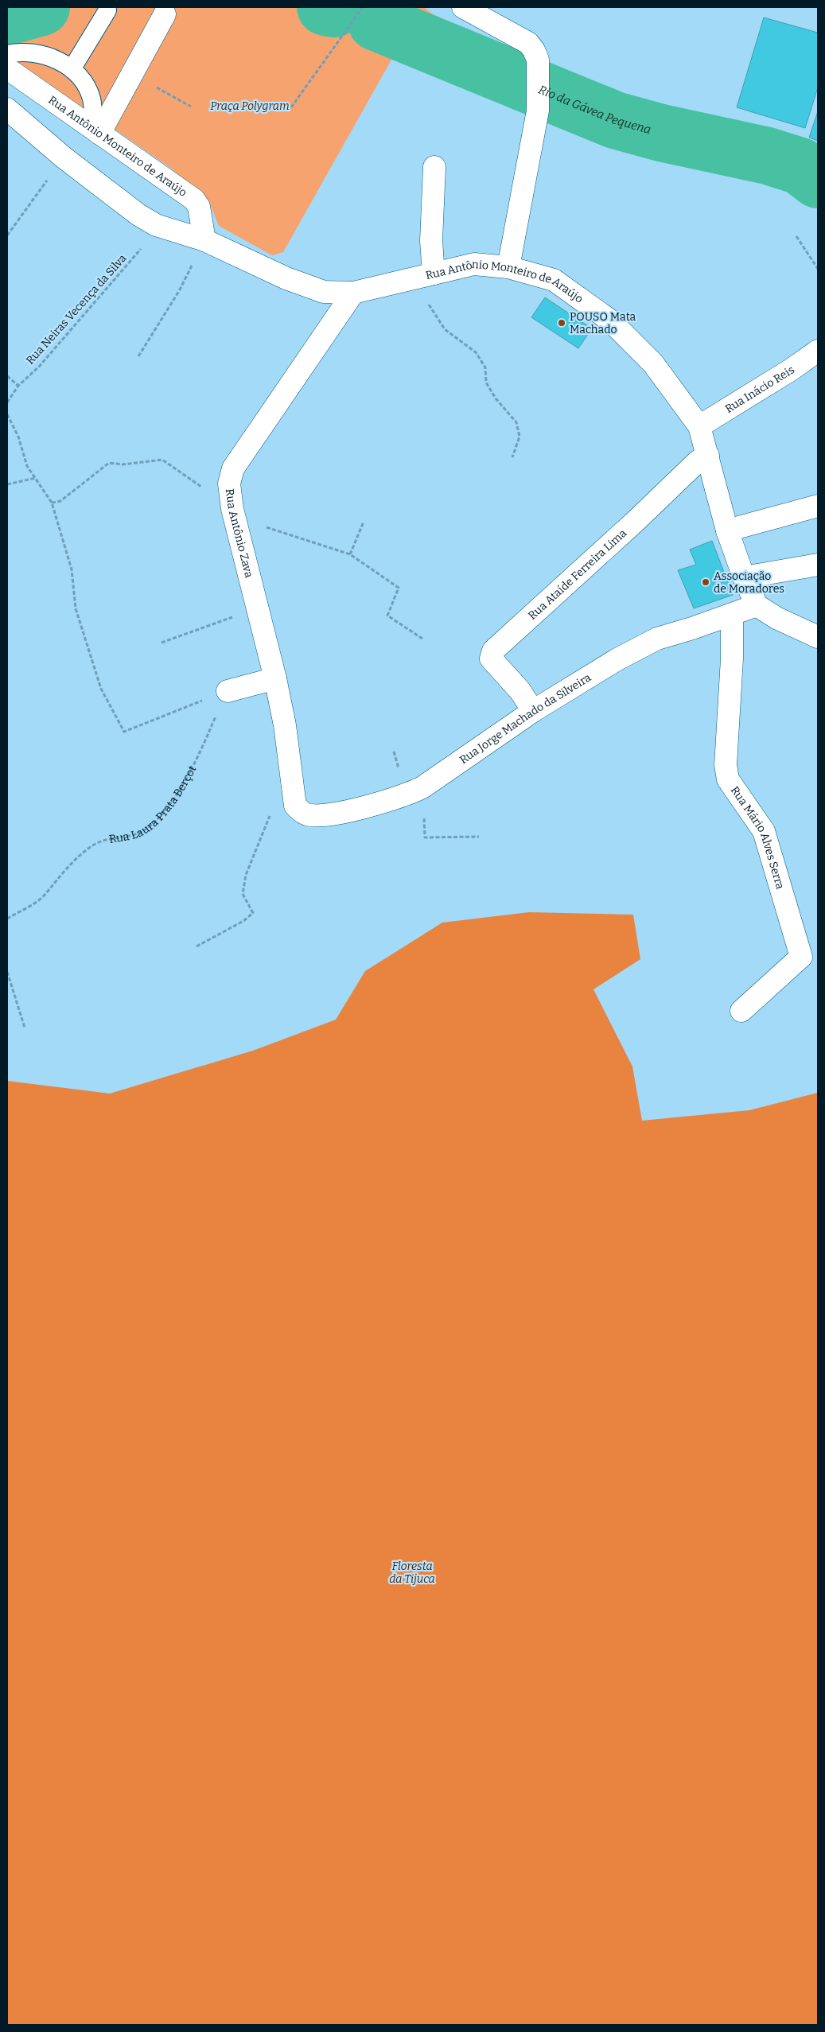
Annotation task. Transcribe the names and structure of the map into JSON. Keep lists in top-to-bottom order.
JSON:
{
  "streets": {
    "street": [
      "Rua Antônio Monteiro de Araújo",
      "Rua Inácio Reis",
      "Rua Antônio Zava",
      "Rua Ataíde Ferreira Lima",
      "Rua Jorge Machado da Silveira",
      "Rua Mário Alves Serra"
    ],
    "path": ["Rua Neiras Vecença da Silva", "Rua Laura Prata Berçot"]
  },
  "crossings": [
    ["Rua Antônio Monteiro de Araújo", "Rua Neiras Vecença da Silva"],
    ["Rua Antônio Monteiro de Araújo", "Rua Inácio Reis"],
    ["Rua Antônio Monteiro de Araújo", "Rua Antônio Zava"],
    ["Rua Antônio Monteiro de Araújo", "Rua Ataíde Ferreira Lima"],
    ["Rua Antônio Monteiro de Araújo", "Rua Jorge Machado da Silveira"],
    ["Rua Antônio Zava", "Rua Jorge Machado da Silveira"],
    ["Rua Ataíde Ferreira Lima", "Rua Jorge Machado da Silveira"],
    ["Rua Jorge Machado da Silveira", "Rua Mário Alves Serra"]
  ],
  "water": ["Rio da Gávea Pequena"],
  "parks": ["Praça Polygram", "Floresta da Tijuca"],
  "places": ["POUSO Mata Machado", "Associação de Moradores"]
}
